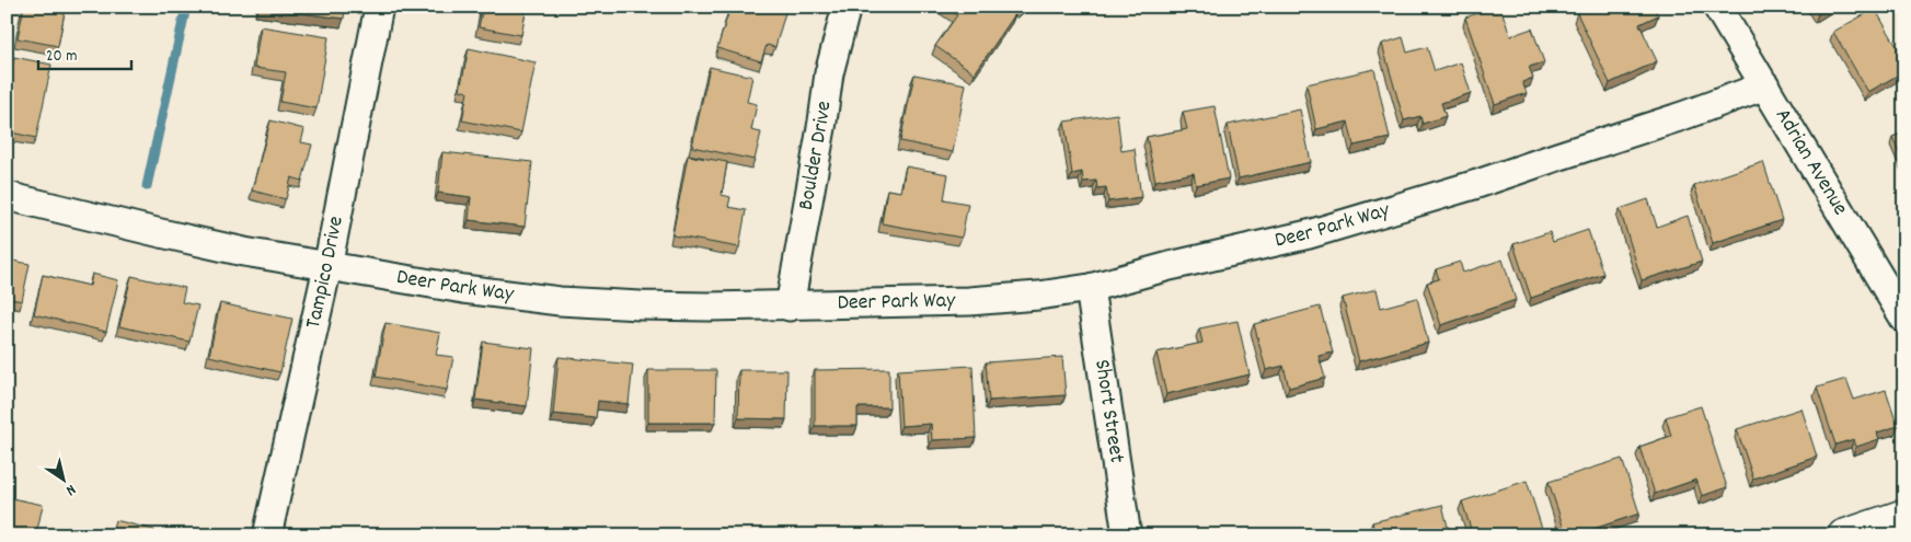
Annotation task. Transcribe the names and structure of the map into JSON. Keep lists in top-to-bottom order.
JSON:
{
  "streets": {
    "street": [
      "Boulder Drive",
      "Adrian Avenue",
      "Deer Park Way",
      "Tampico Drive",
      "Short Street"
    ]
  },
  "crossings": [
    ["Boulder Drive", "Deer Park Way"],
    ["Adrian Avenue", "Deer Park Way"],
    ["Deer Park Way", "Tampico Drive"],
    ["Deer Park Way", "Short Street"]
  ],
  "scale_bar": "20 m",
  "north": "bottom right"
}
